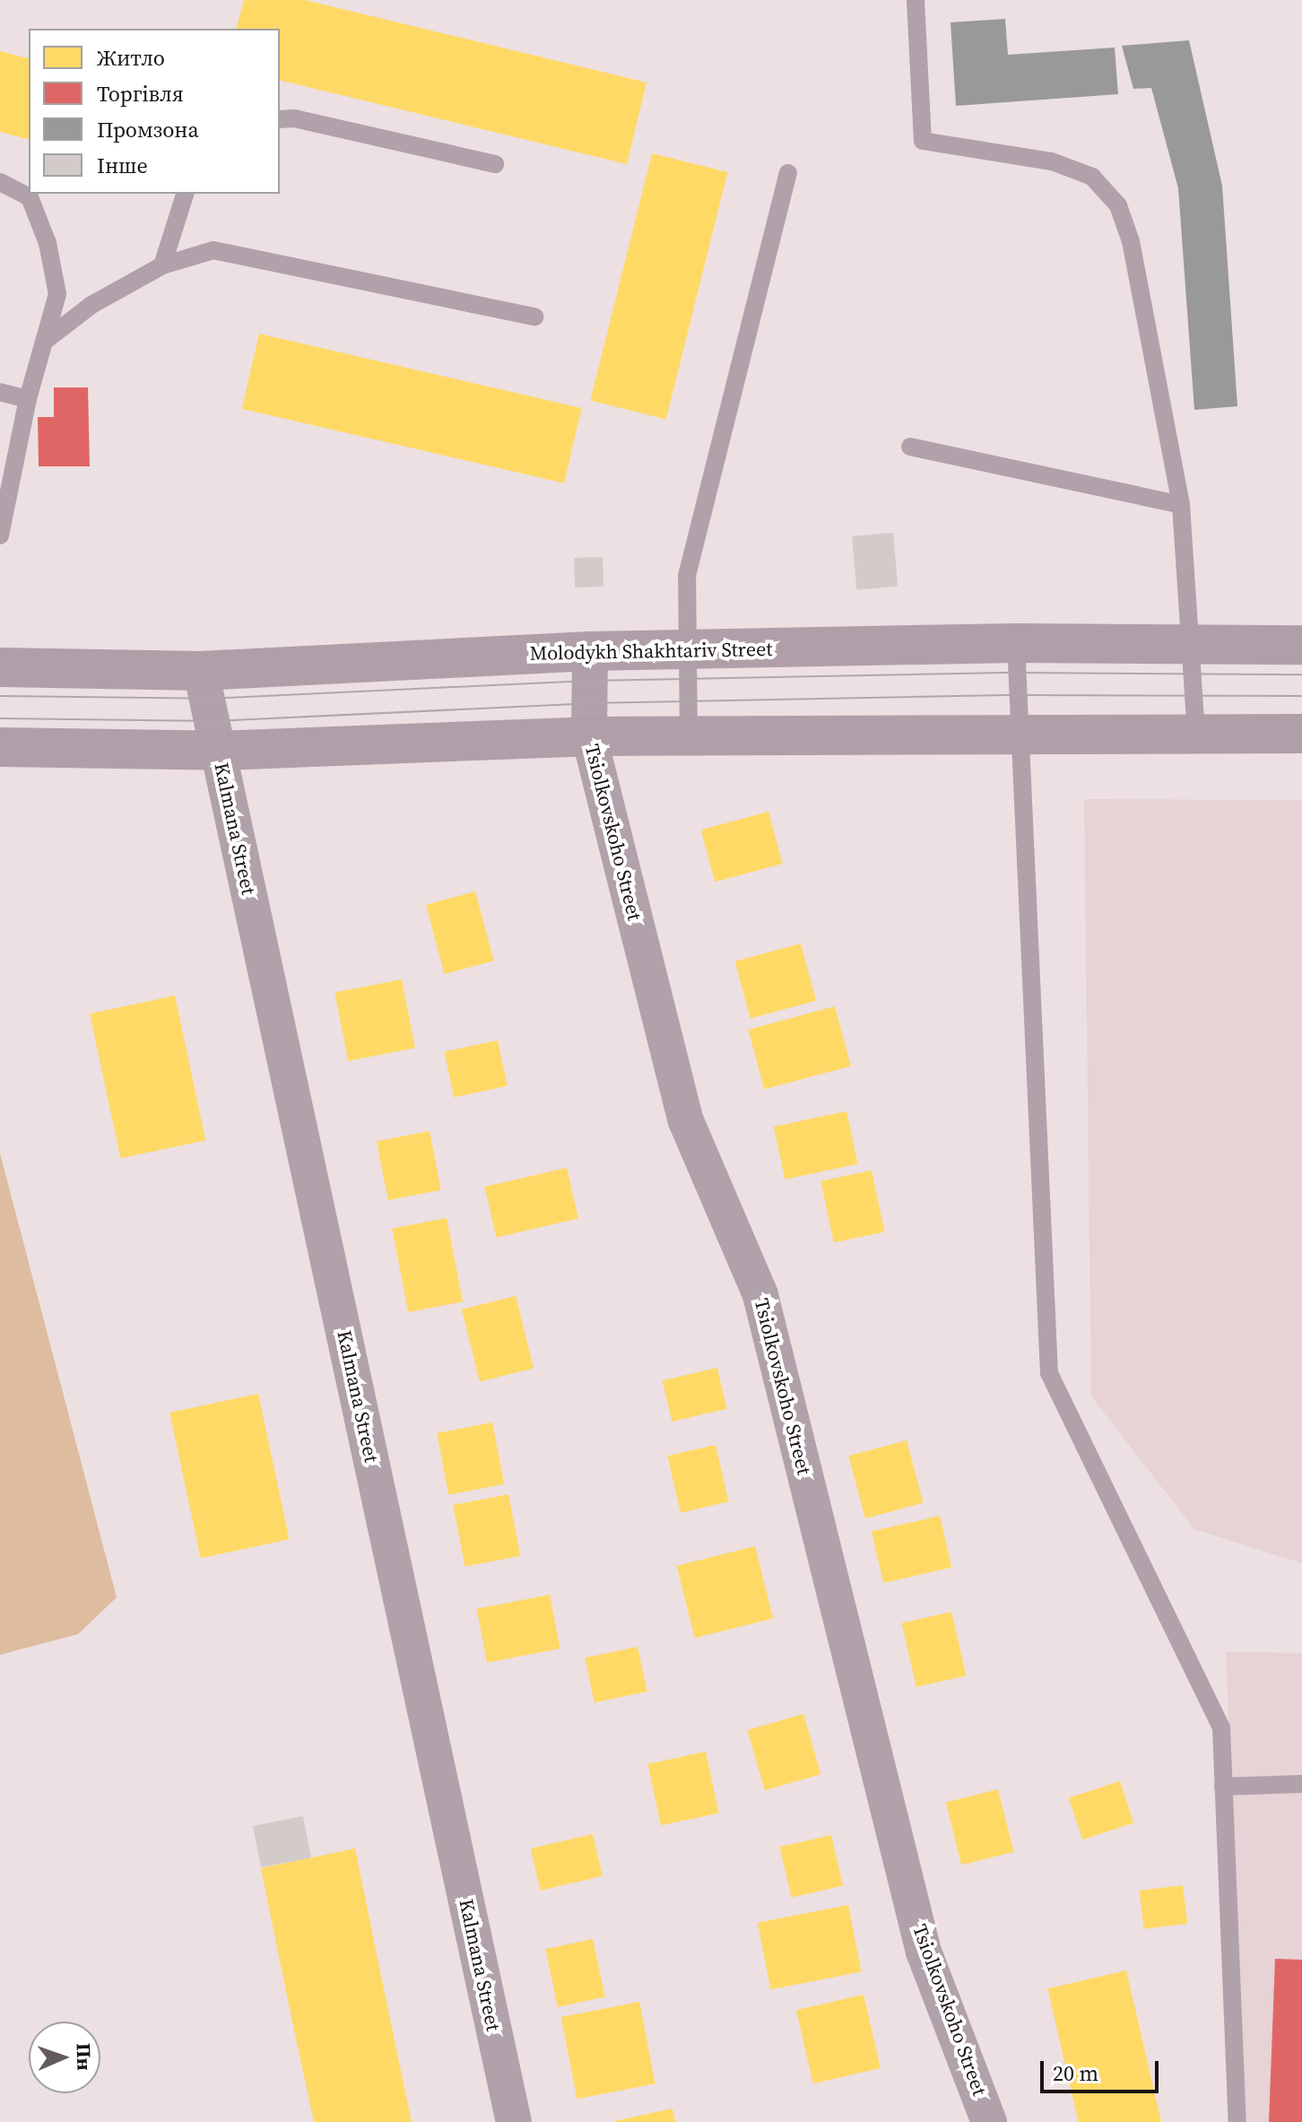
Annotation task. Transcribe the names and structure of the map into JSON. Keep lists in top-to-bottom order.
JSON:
{
  "streets": {
    "main road": ["Molodykh Shakhtariv Street"],
    "street": ["Kalmana Street", "Tsiolkovskoho Street"]
  },
  "crossings": [
    ["Molodykh Shakhtariv Street", "Kalmana Street"],
    ["Molodykh Shakhtariv Street", "Tsiolkovskoho Street"]
  ],
  "legend": [
    "Житло",
    "Торгівля",
    "Промзона",
    "Інше"
  ],
  "scale_bar": "20 m",
  "north": "right"
}
